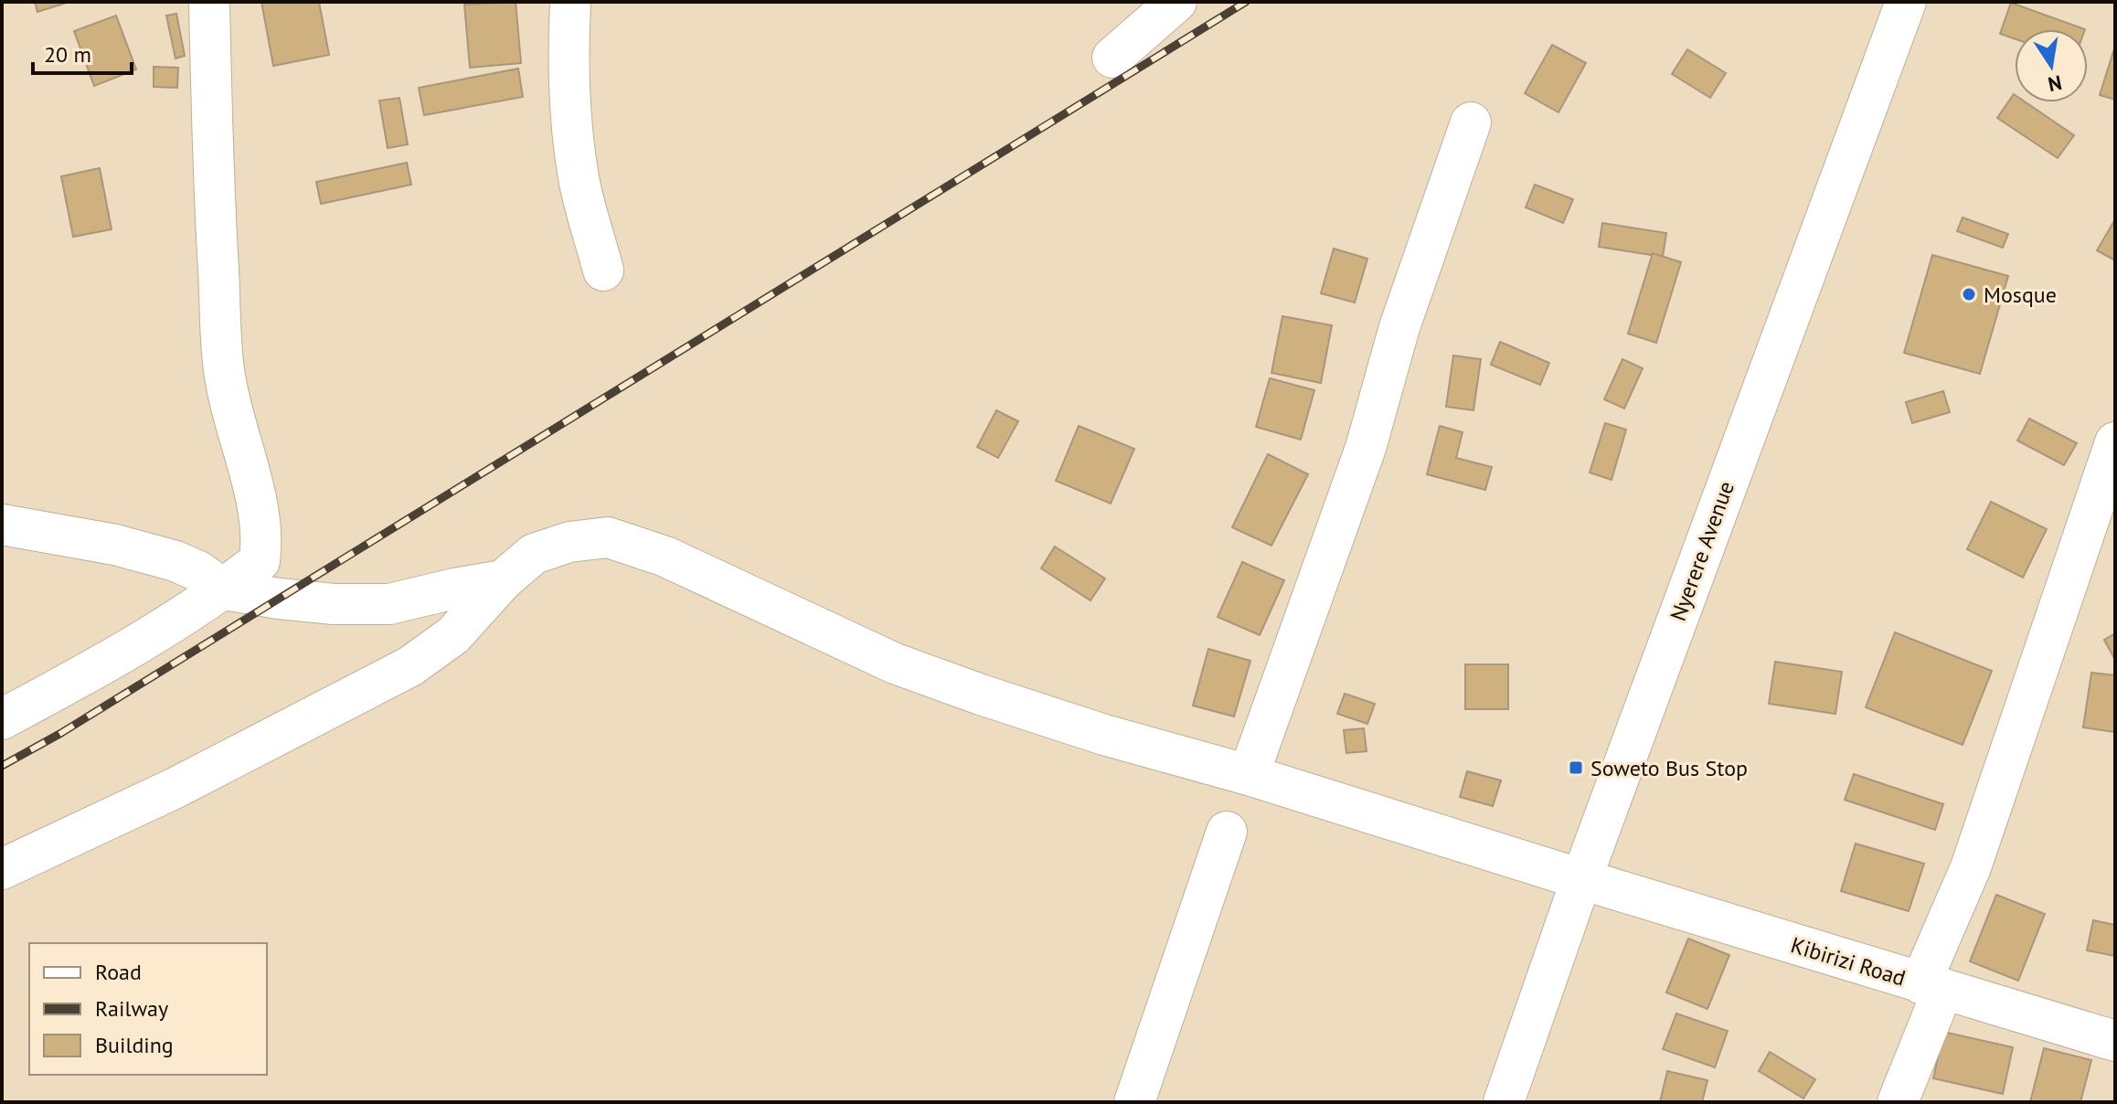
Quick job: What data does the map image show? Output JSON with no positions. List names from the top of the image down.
{
  "streets": {
    "street": ["Nyerere Avenue", "Kibirizi Road"]
  },
  "crossings": [
    ["Nyerere Avenue", "Kibirizi Road"]
  ],
  "places": {
    "other": ["Mosque"],
    "transit": ["Soweto Bus Stop"]
  },
  "legend": ["Road", "Railway", "Building"],
  "scale_bar": "20 m",
  "north": "bottom"
}
